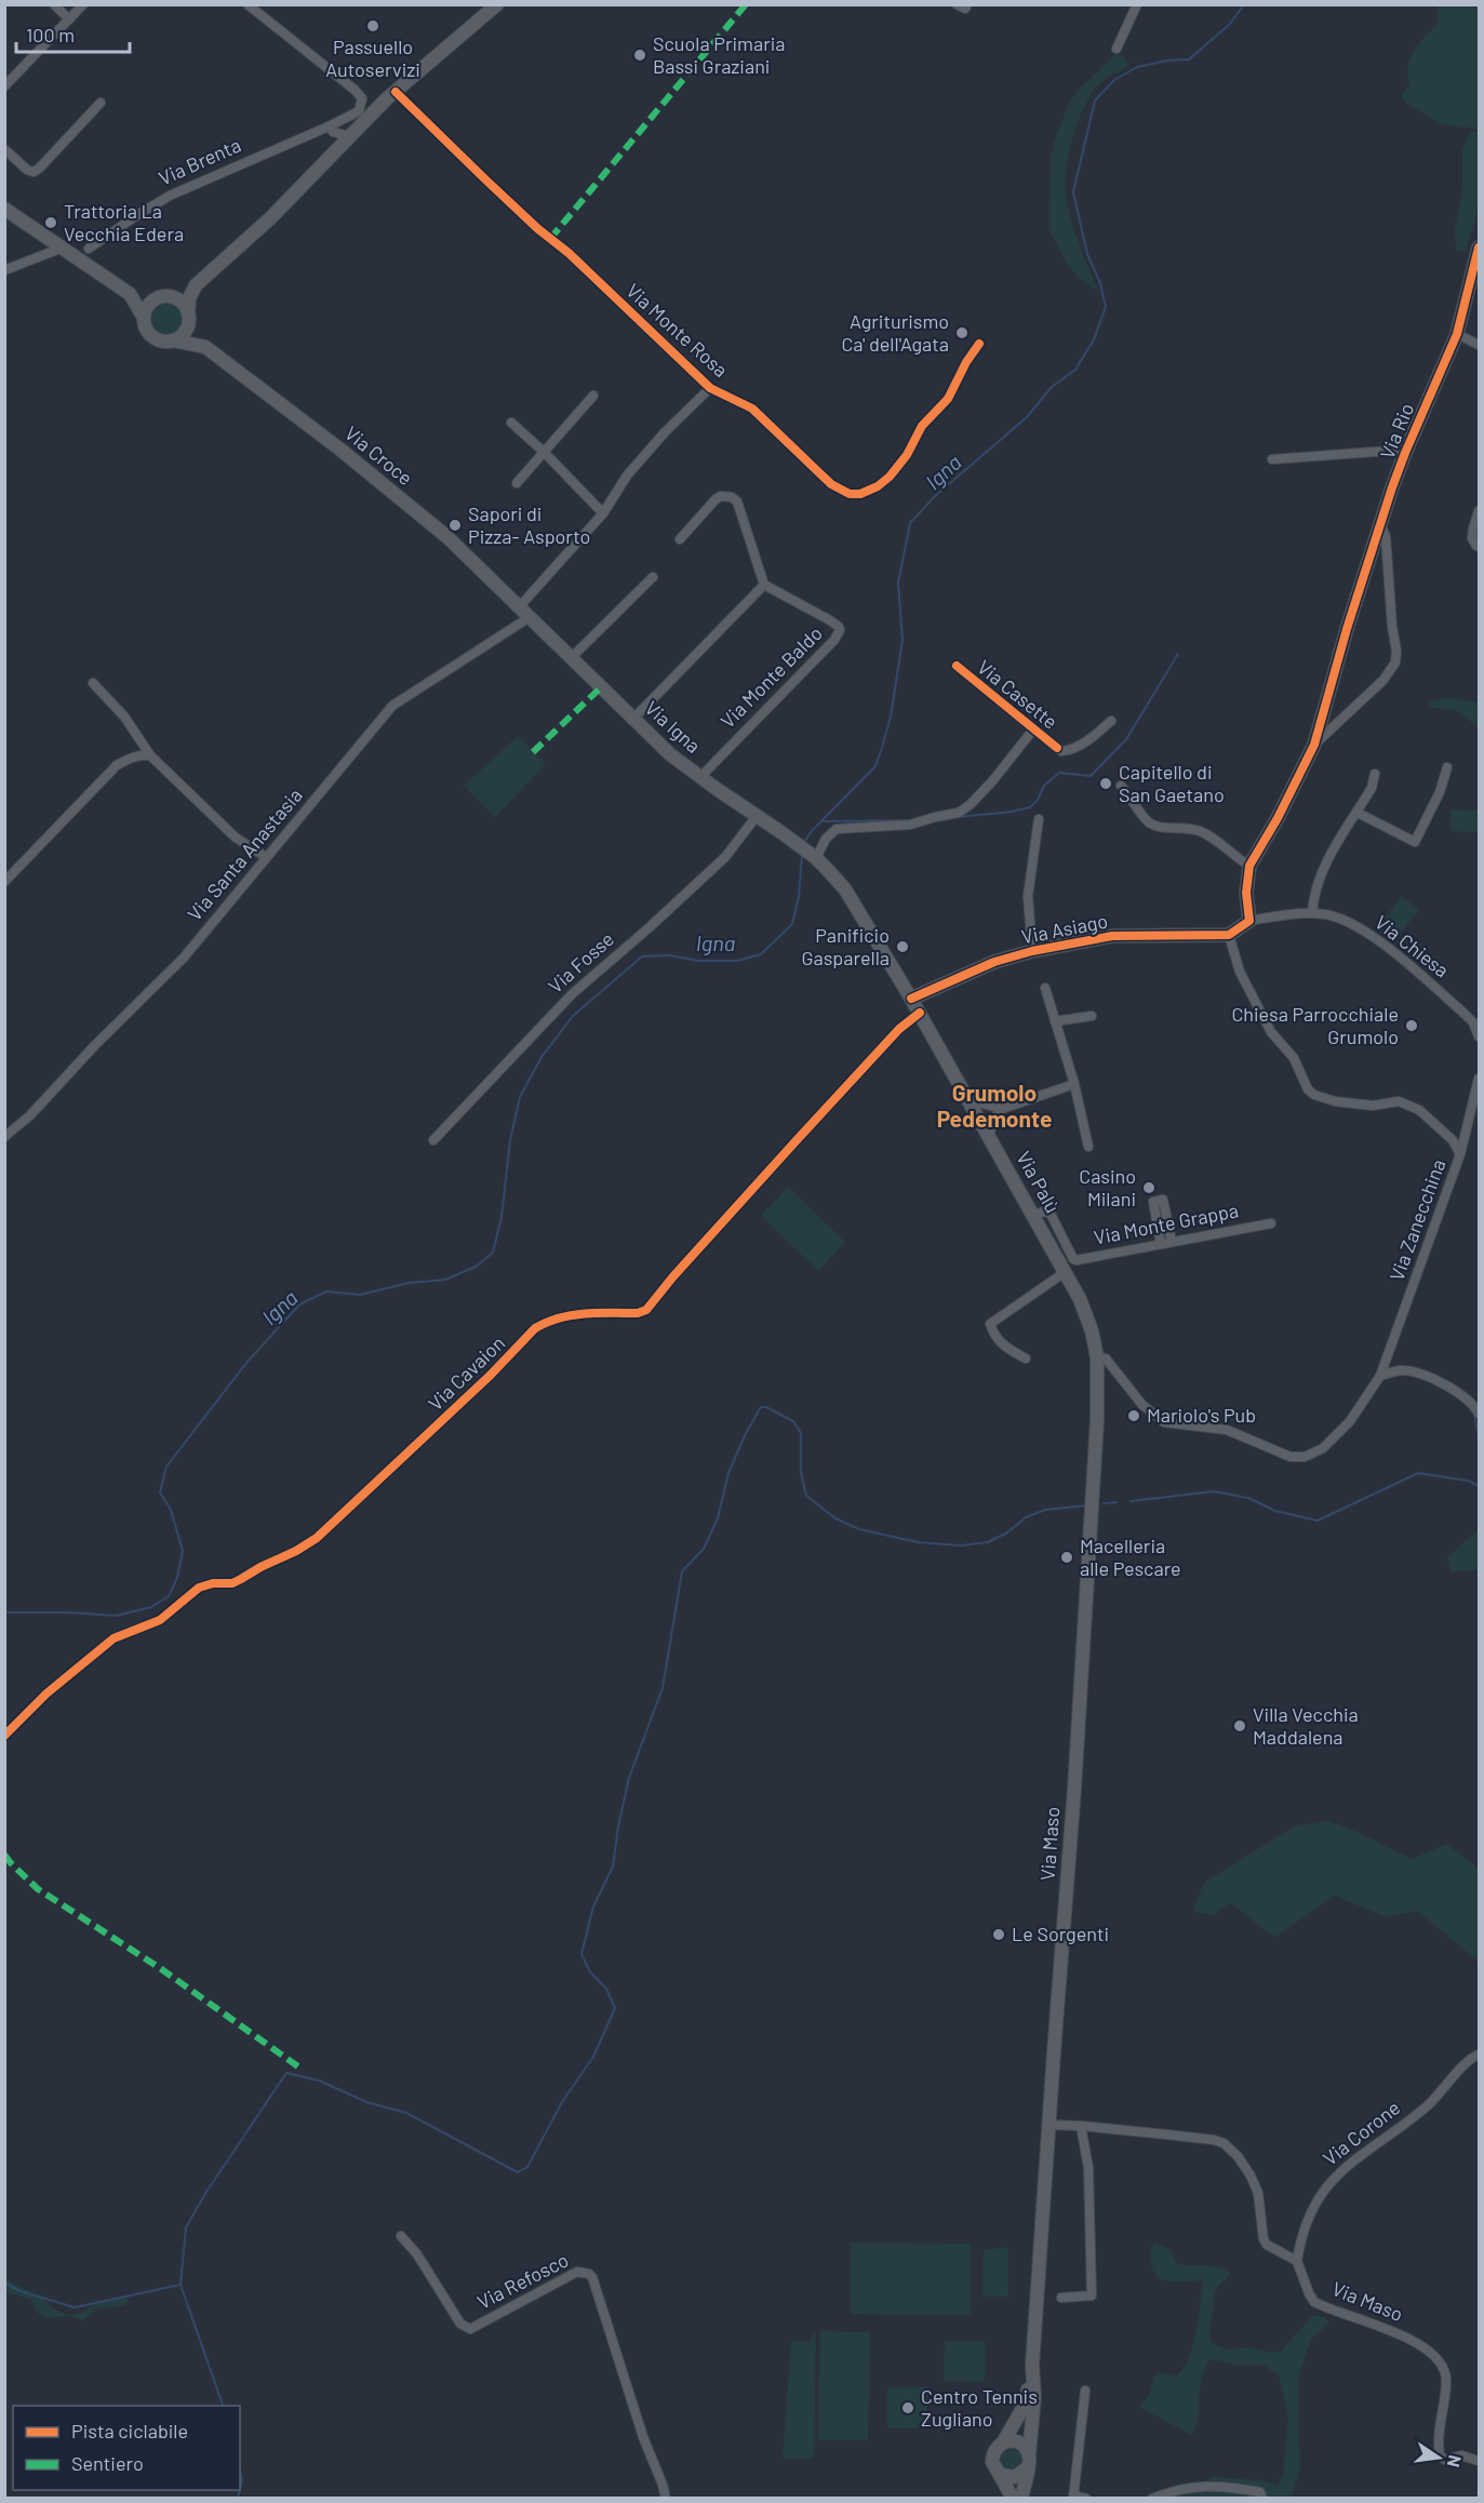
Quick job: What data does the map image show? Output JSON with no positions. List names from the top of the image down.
{
  "streets": {
    "main road": [
      "Via Rio",
      "Via Croce",
      "Via Igna",
      "Via Asiago",
      "Via Palù",
      "Via Maso"
    ],
    "street": [
      "Via Brenta",
      "Via Monte Rosa",
      "Via Monte Baldo",
      "Via Casette",
      "Via Santa Anastasia",
      "Via Chiesa",
      "Via Fosse",
      "Via Zanecchina",
      "Via Monte Grappa",
      "Via Cavaion",
      "Via Corone",
      "Via Refosco"
    ]
  },
  "crossings": [
    ["Via Monte Rosa", "Via Croce"],
    ["Via Monte Rosa", "Via Igna"],
    ["Via Croce", "Via Igna"],
    ["Via Monte Baldo", "Via Igna"],
    ["Via Casette", "Via Igna"],
    ["Via Casette", "Via Palù"],
    ["Via Igna", "Via Santa Anastasia"],
    ["Via Igna", "Via Fosse"],
    ["Via Igna", "Via Palù"],
    ["Via Asiago", "Via Palù"],
    ["Via Asiago", "Via Zanecchina"],
    ["Via Palù", "Via Zanecchina"],
    ["Via Palù", "Via Monte Grappa"],
    ["Via Palù", "Via Cavaion"],
    ["Via Palù", "Via Maso"],
    ["Via Maso", "Via Corone"]
  ],
  "districts": ["Grumolo Pedemonte"],
  "water": ["Igna"],
  "places": [
    "Passuello Autoservizi",
    "Scuola Primaria Bassi Graziani",
    "Trattoria La Vecchia Edera",
    "Agriturismo Ca' dell'Agata",
    "Sapori di Pizza- Asporto",
    "Capitello di San Gaetano",
    "Panificio Gasparella",
    "Chiesa Parrocchiale Grumolo",
    "Casino Milani",
    "Mariolo's Pub",
    "Macelleria alle Pescare",
    "Villa Vecchia Maddalena",
    "Le Sorgenti",
    "Centro Tennis Zugliano"
  ],
  "legend": ["Pista ciclabile", "Sentiero"],
  "scale_bar": "100 m",
  "north": "right"
}
